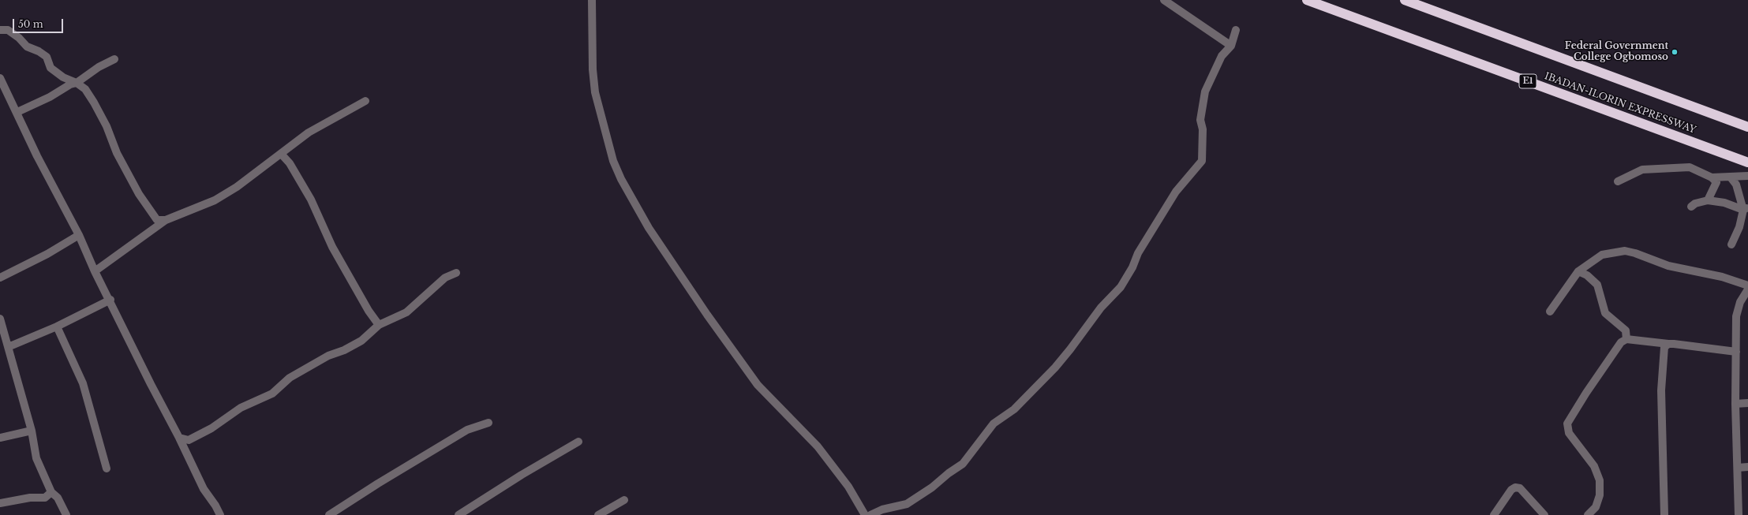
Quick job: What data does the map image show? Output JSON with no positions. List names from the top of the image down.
{
  "streets": {
    "highway": ["E1", "IBADAN-ILORIN EXPRESSWAY"]
  },
  "places": ["Federal Government College Ogbomoso"],
  "scale_bar": "50 m"
}
